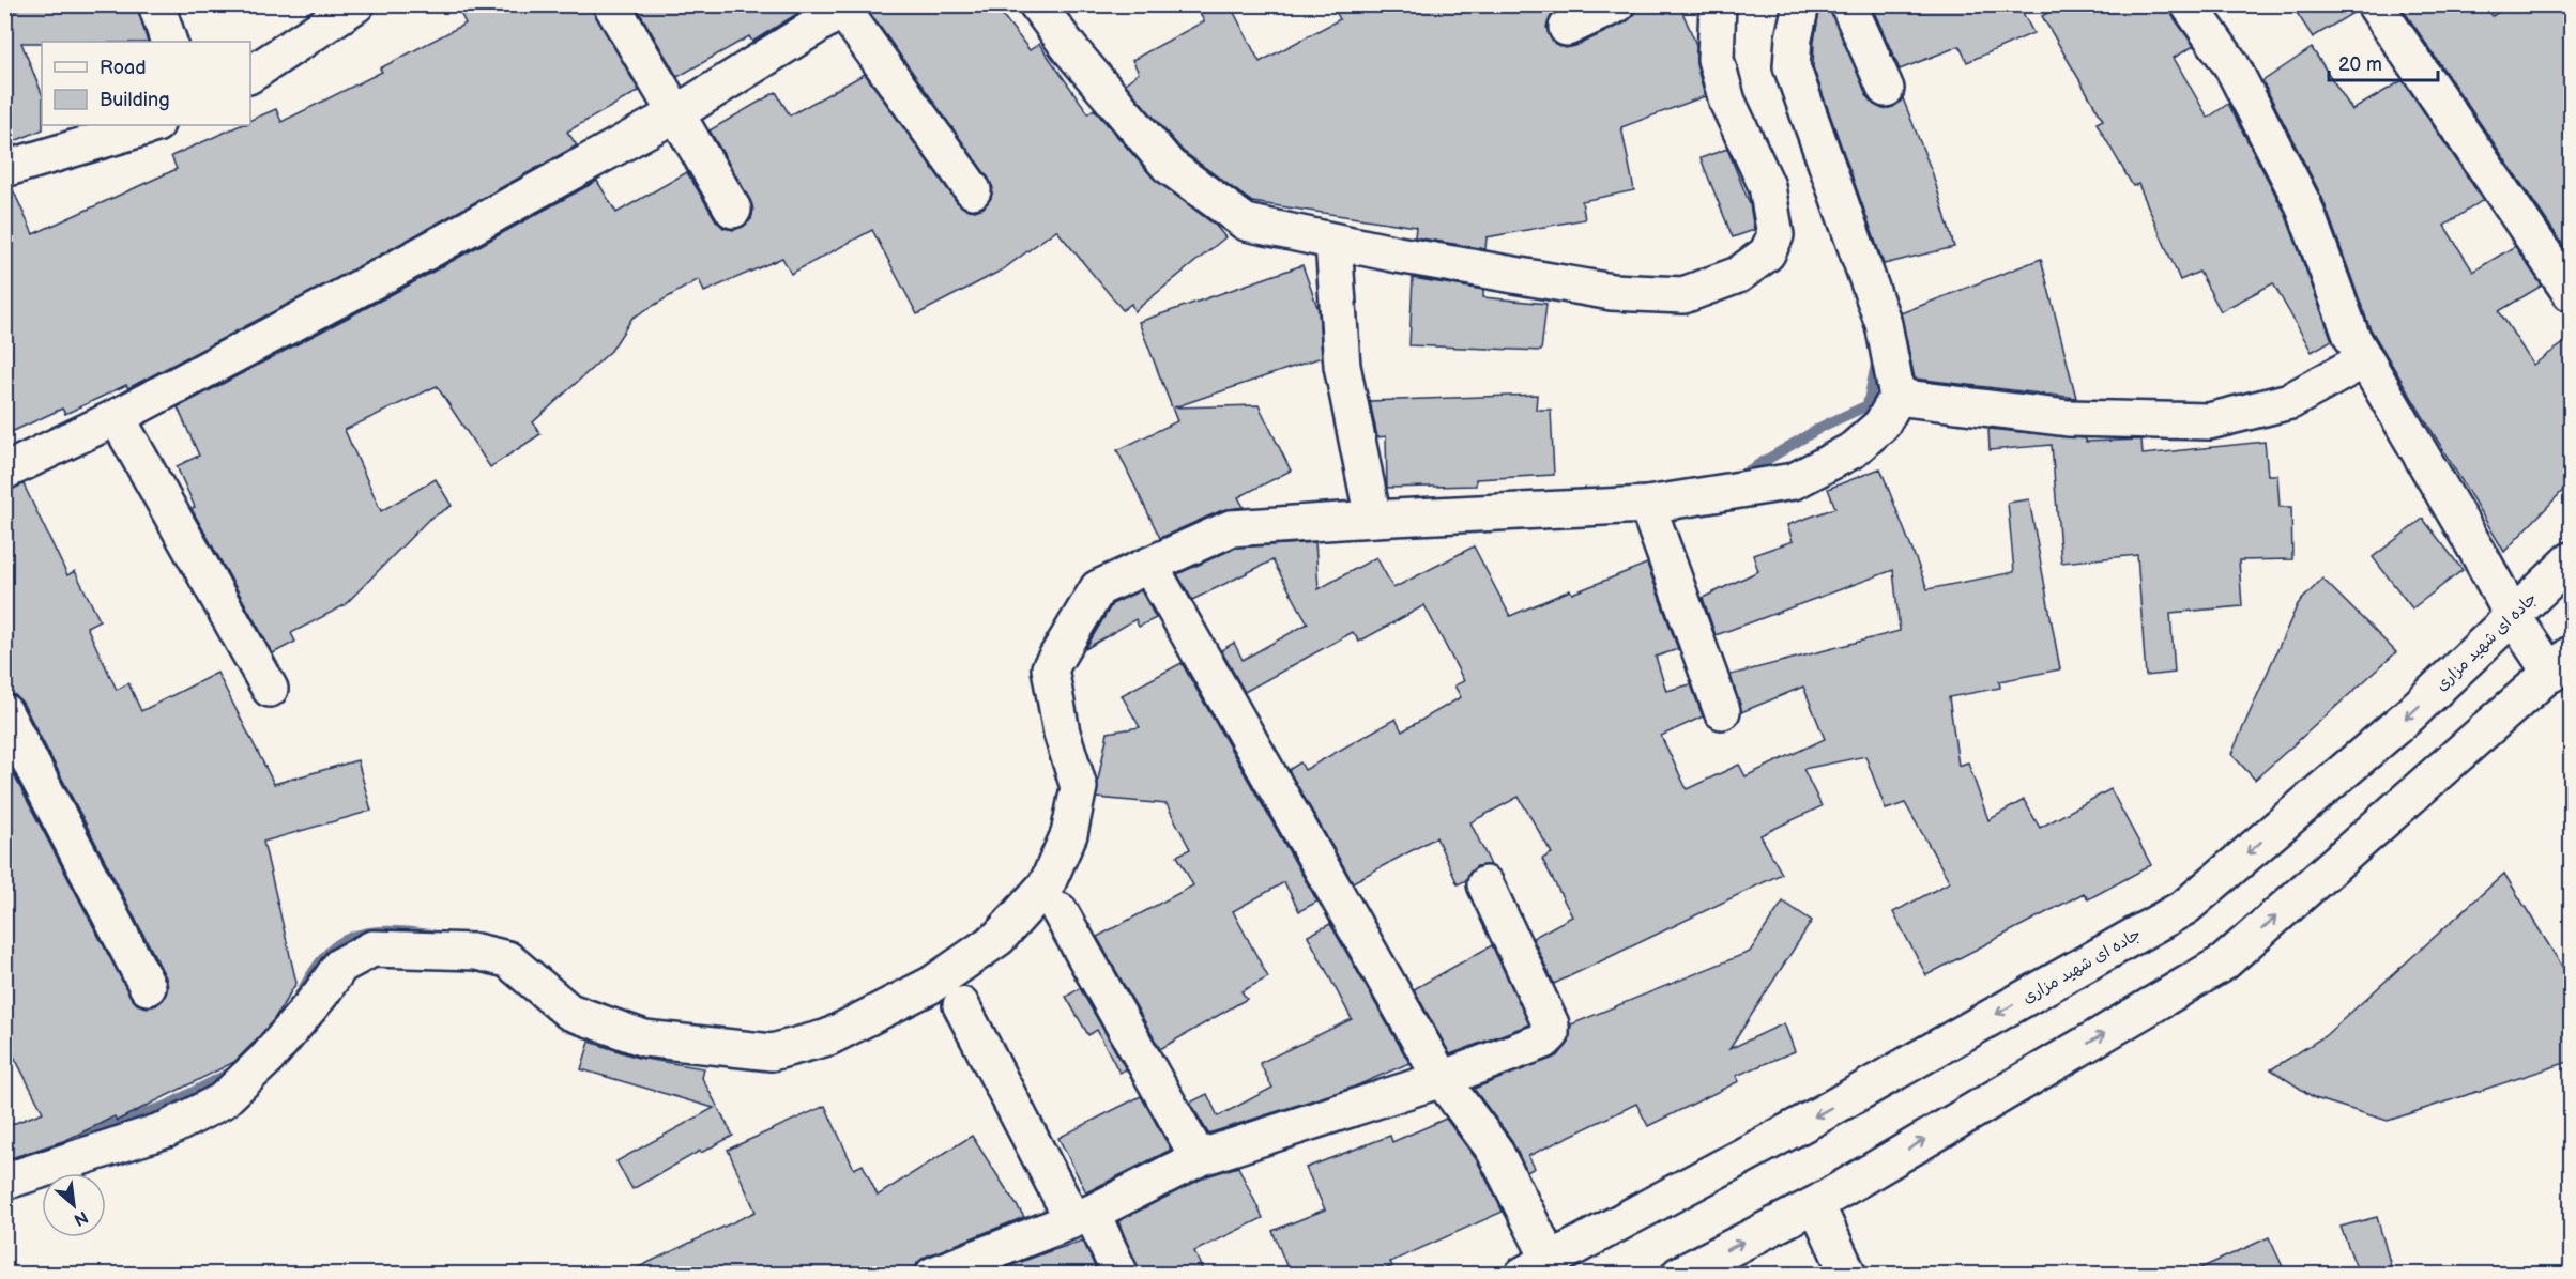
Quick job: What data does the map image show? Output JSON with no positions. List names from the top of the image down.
{
  "streets": {
    "street": ["جاده ای شهید مزاری"]
  },
  "legend": ["Road", "Building"],
  "scale_bar": "20 m",
  "north": "bottom right"
}
